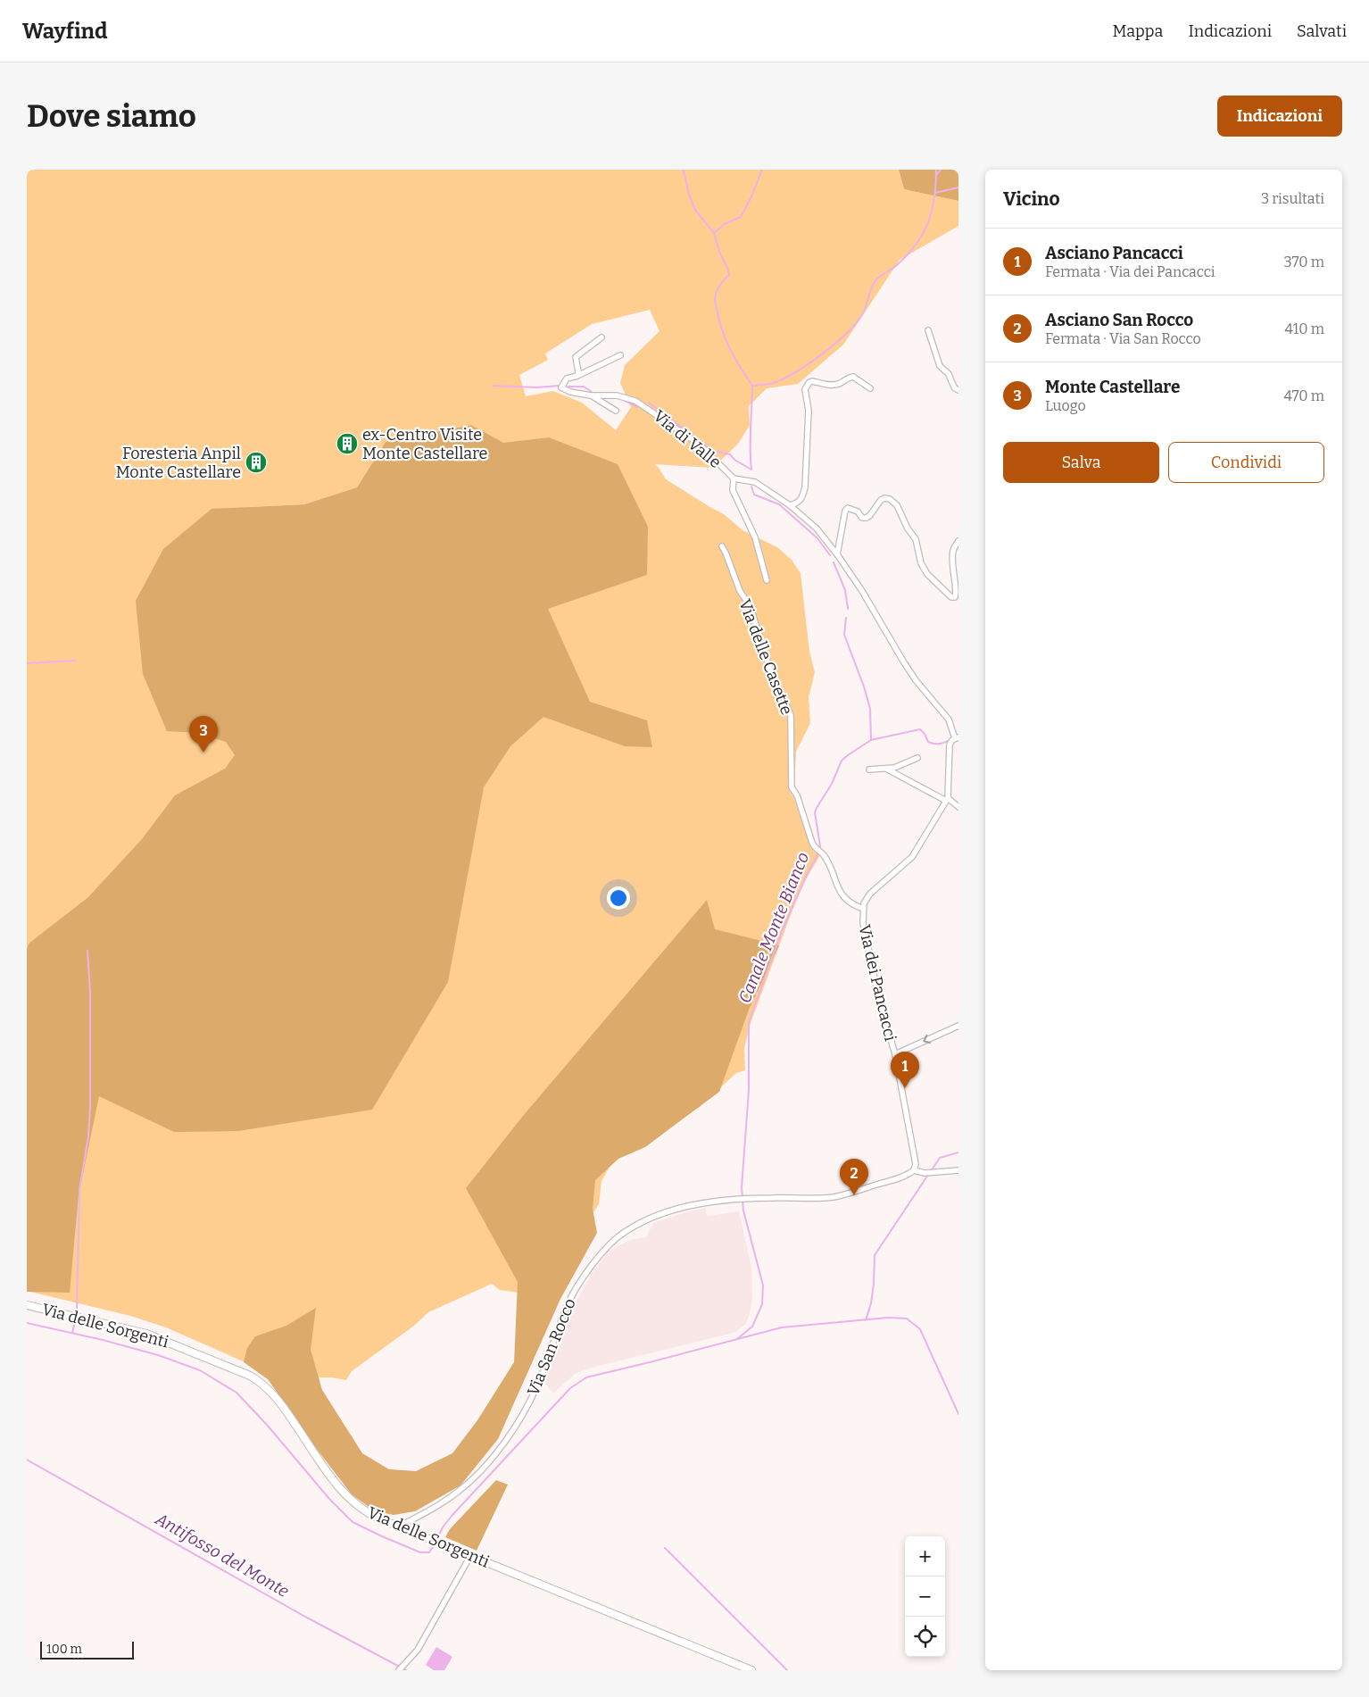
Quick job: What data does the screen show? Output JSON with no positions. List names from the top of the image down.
{
  "streets": {
    "main road": ["Via delle Sorgenti"],
    "street": [
      "Via di Valle",
      "Via delle Casette",
      "Via dei Pancacci",
      "Via San Rocco"
    ]
  },
  "crossings": [
    ["Via di Valle", "Via delle Casette"],
    ["Via di Valle", "Via dei Pancacci"],
    ["Via delle Casette", "Via dei Pancacci"],
    ["Via dei Pancacci", "Via San Rocco"],
    ["Via delle Sorgenti", "Via San Rocco"]
  ],
  "water": ["Canale Monte Bianco", "Antifosso del Monte"],
  "places": {
    "building": ["ex-Centro Visite Monte Castellare", "Foresteria Anpil Monte Castellare"]
  },
  "scale_bar": "100 m",
  "page": {
    "header": "Wayfind",
    "nav": ["Mappa", "Indicazioni", "Salvati"],
    "buttons": [
      "Indicazioni",
      ["Salva", "Condividi"]
    ],
    "title": "Dove siamo",
    "heading": ["Vicino", "3 risultati"],
    "list": [
      {
        "mark": "1",
        "name": "Asciano Pancacci",
        "note": "Fermata · Via dei Pancacci",
        "value": "370 m"
      },
      {
        "mark": "2",
        "name": "Asciano San Rocco",
        "note": "Fermata · Via San Rocco",
        "value": "410 m"
      },
      {
        "mark": "3",
        "name": "Monte Castellare",
        "note": "Luogo",
        "value": "470 m"
      }
    ],
    "pins": ["3", "1", "2"],
    "map_buttons": ["+", "−"],
    "scale": "100 m"
  }
}
